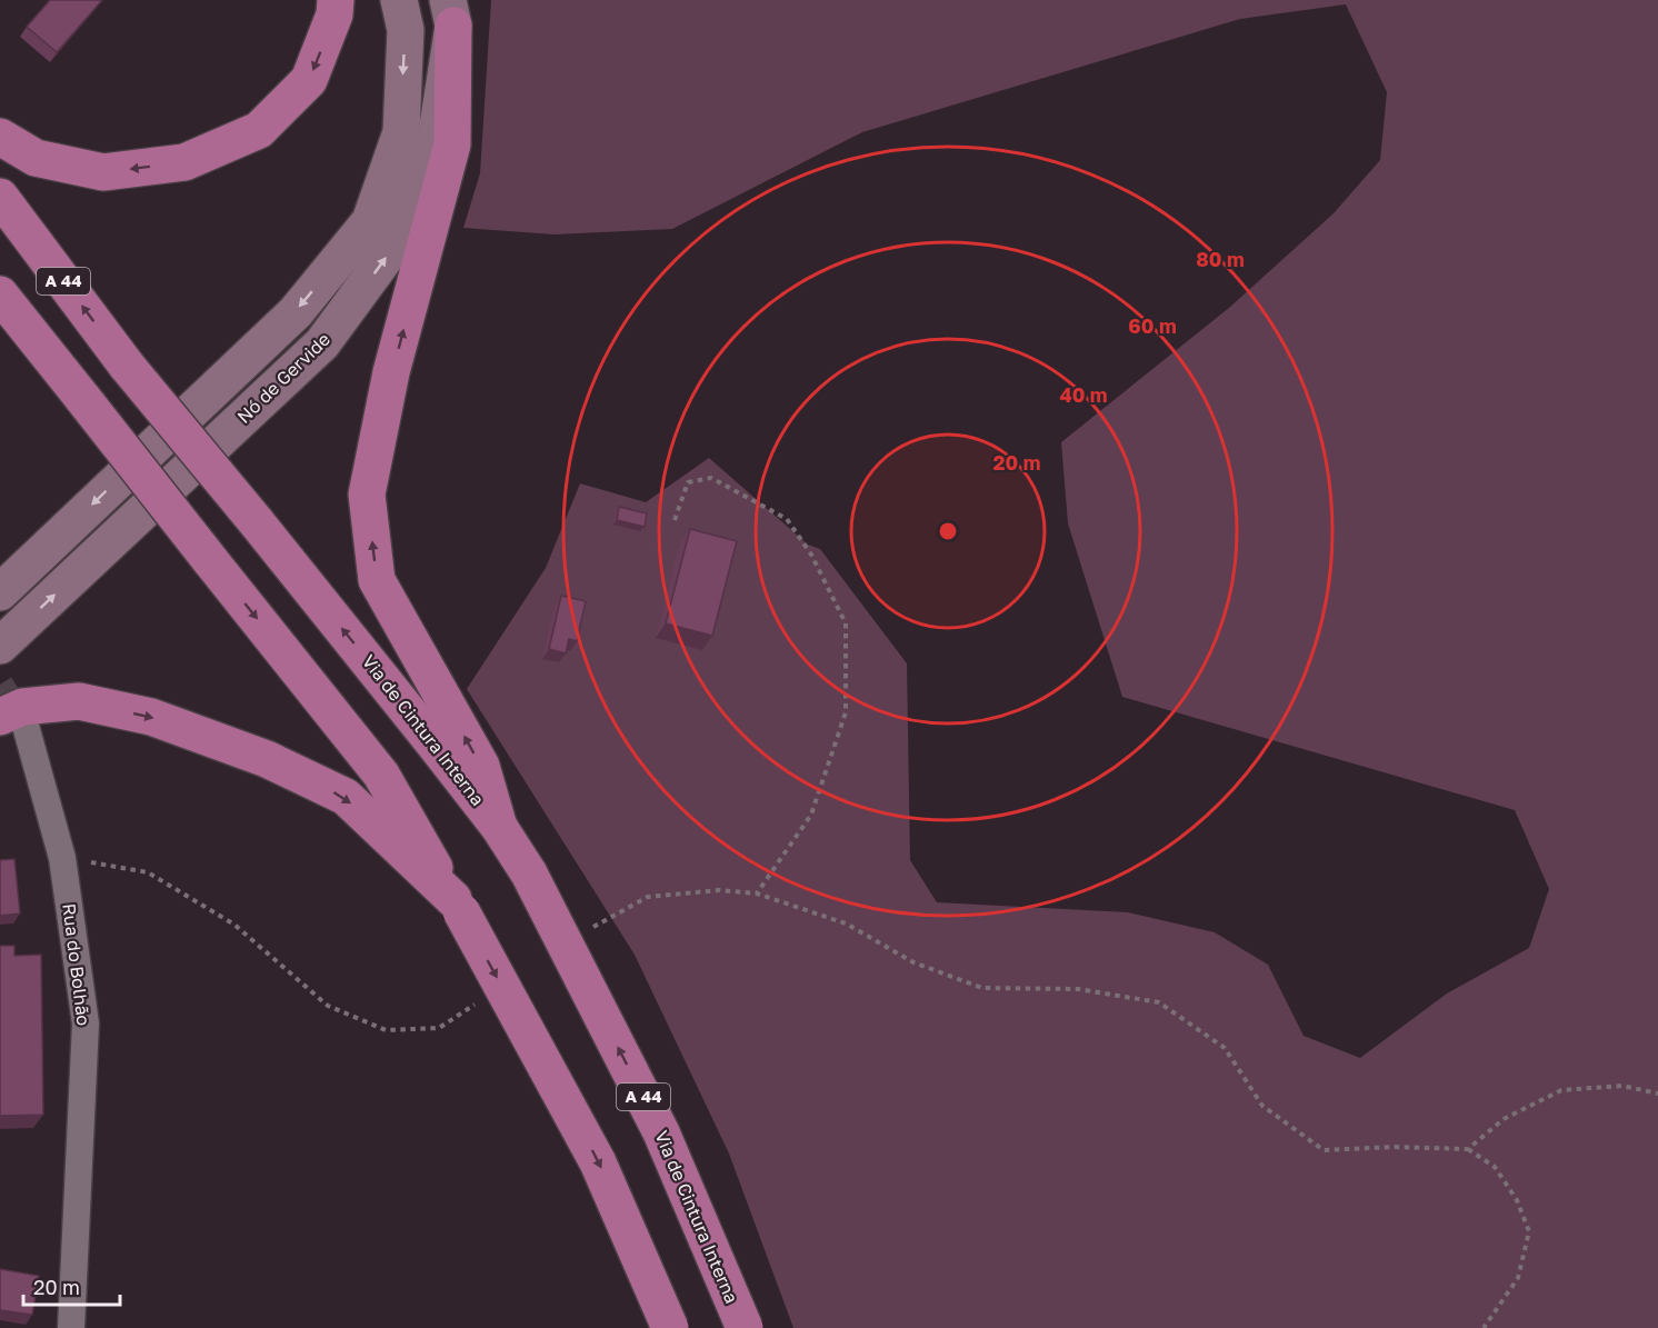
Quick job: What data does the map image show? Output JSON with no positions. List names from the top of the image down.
{
  "streets": {
    "highway": ["A 44", "Via de Cintura Interna"],
    "main road": ["Nó de Gervide"],
    "street": ["Rua do Bolhão"]
  },
  "scale_bar": "20 m",
  "rings": [
    "80 m",
    "60 m",
    "40 m",
    "20 m"
  ]
}
